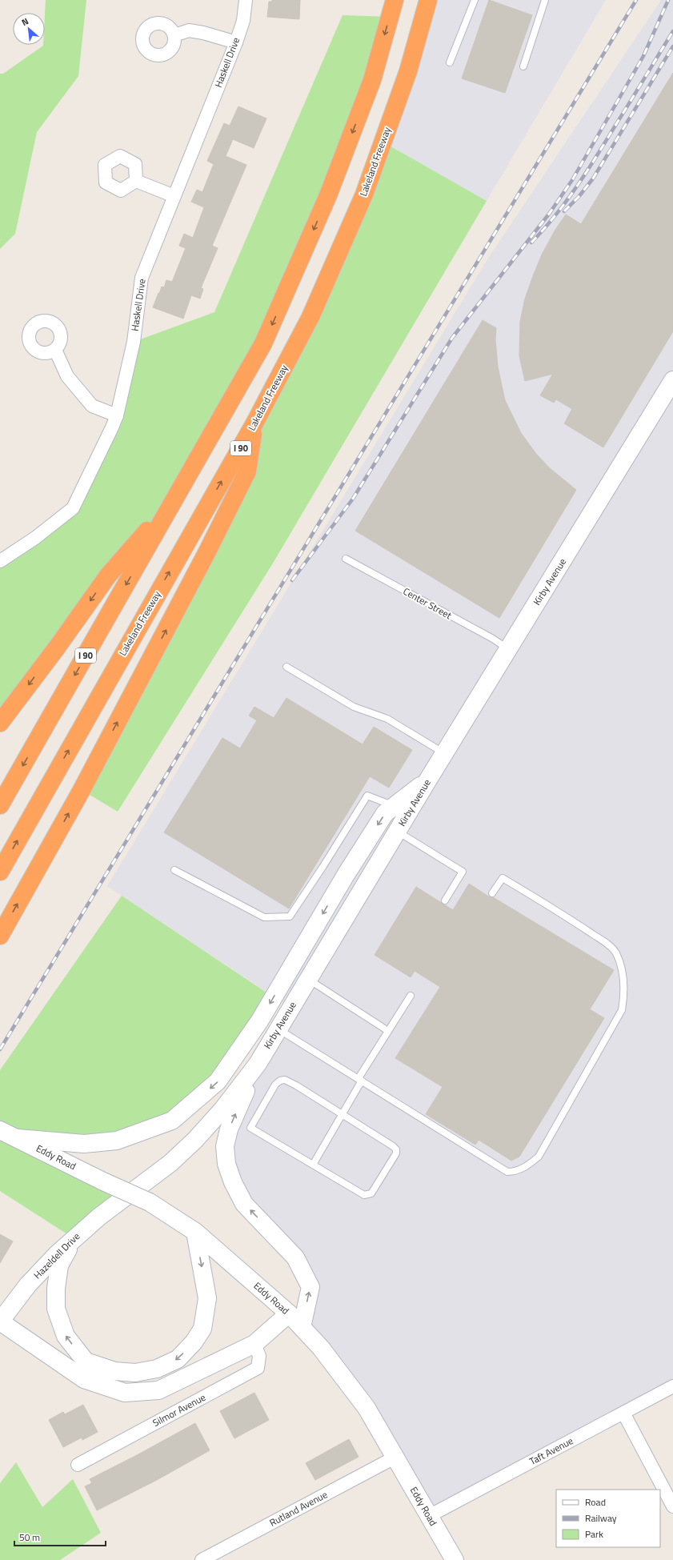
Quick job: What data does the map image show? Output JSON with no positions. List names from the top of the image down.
{
  "streets": {
    "highway": ["Lakeland Freeway", "I 90"],
    "street": [
      "Haskell Drive",
      "Kirby Avenue",
      "Eddy Road",
      "Hazeldell Drive",
      "Silmor Avenue",
      "Taft Avenue",
      "Rutland Avenue"
    ],
    "lane": ["Center Street"]
  },
  "crossings": [
    ["Kirby Avenue", "Center Street"],
    ["Kirby Avenue", "Hazeldell Drive"],
    ["Eddy Road", "Taft Avenue"],
    ["Eddy Road", "Rutland Avenue"]
  ],
  "legend": ["Road", "Railway", "Park"],
  "scale_bar": "50 m",
  "north": "top left"
}
